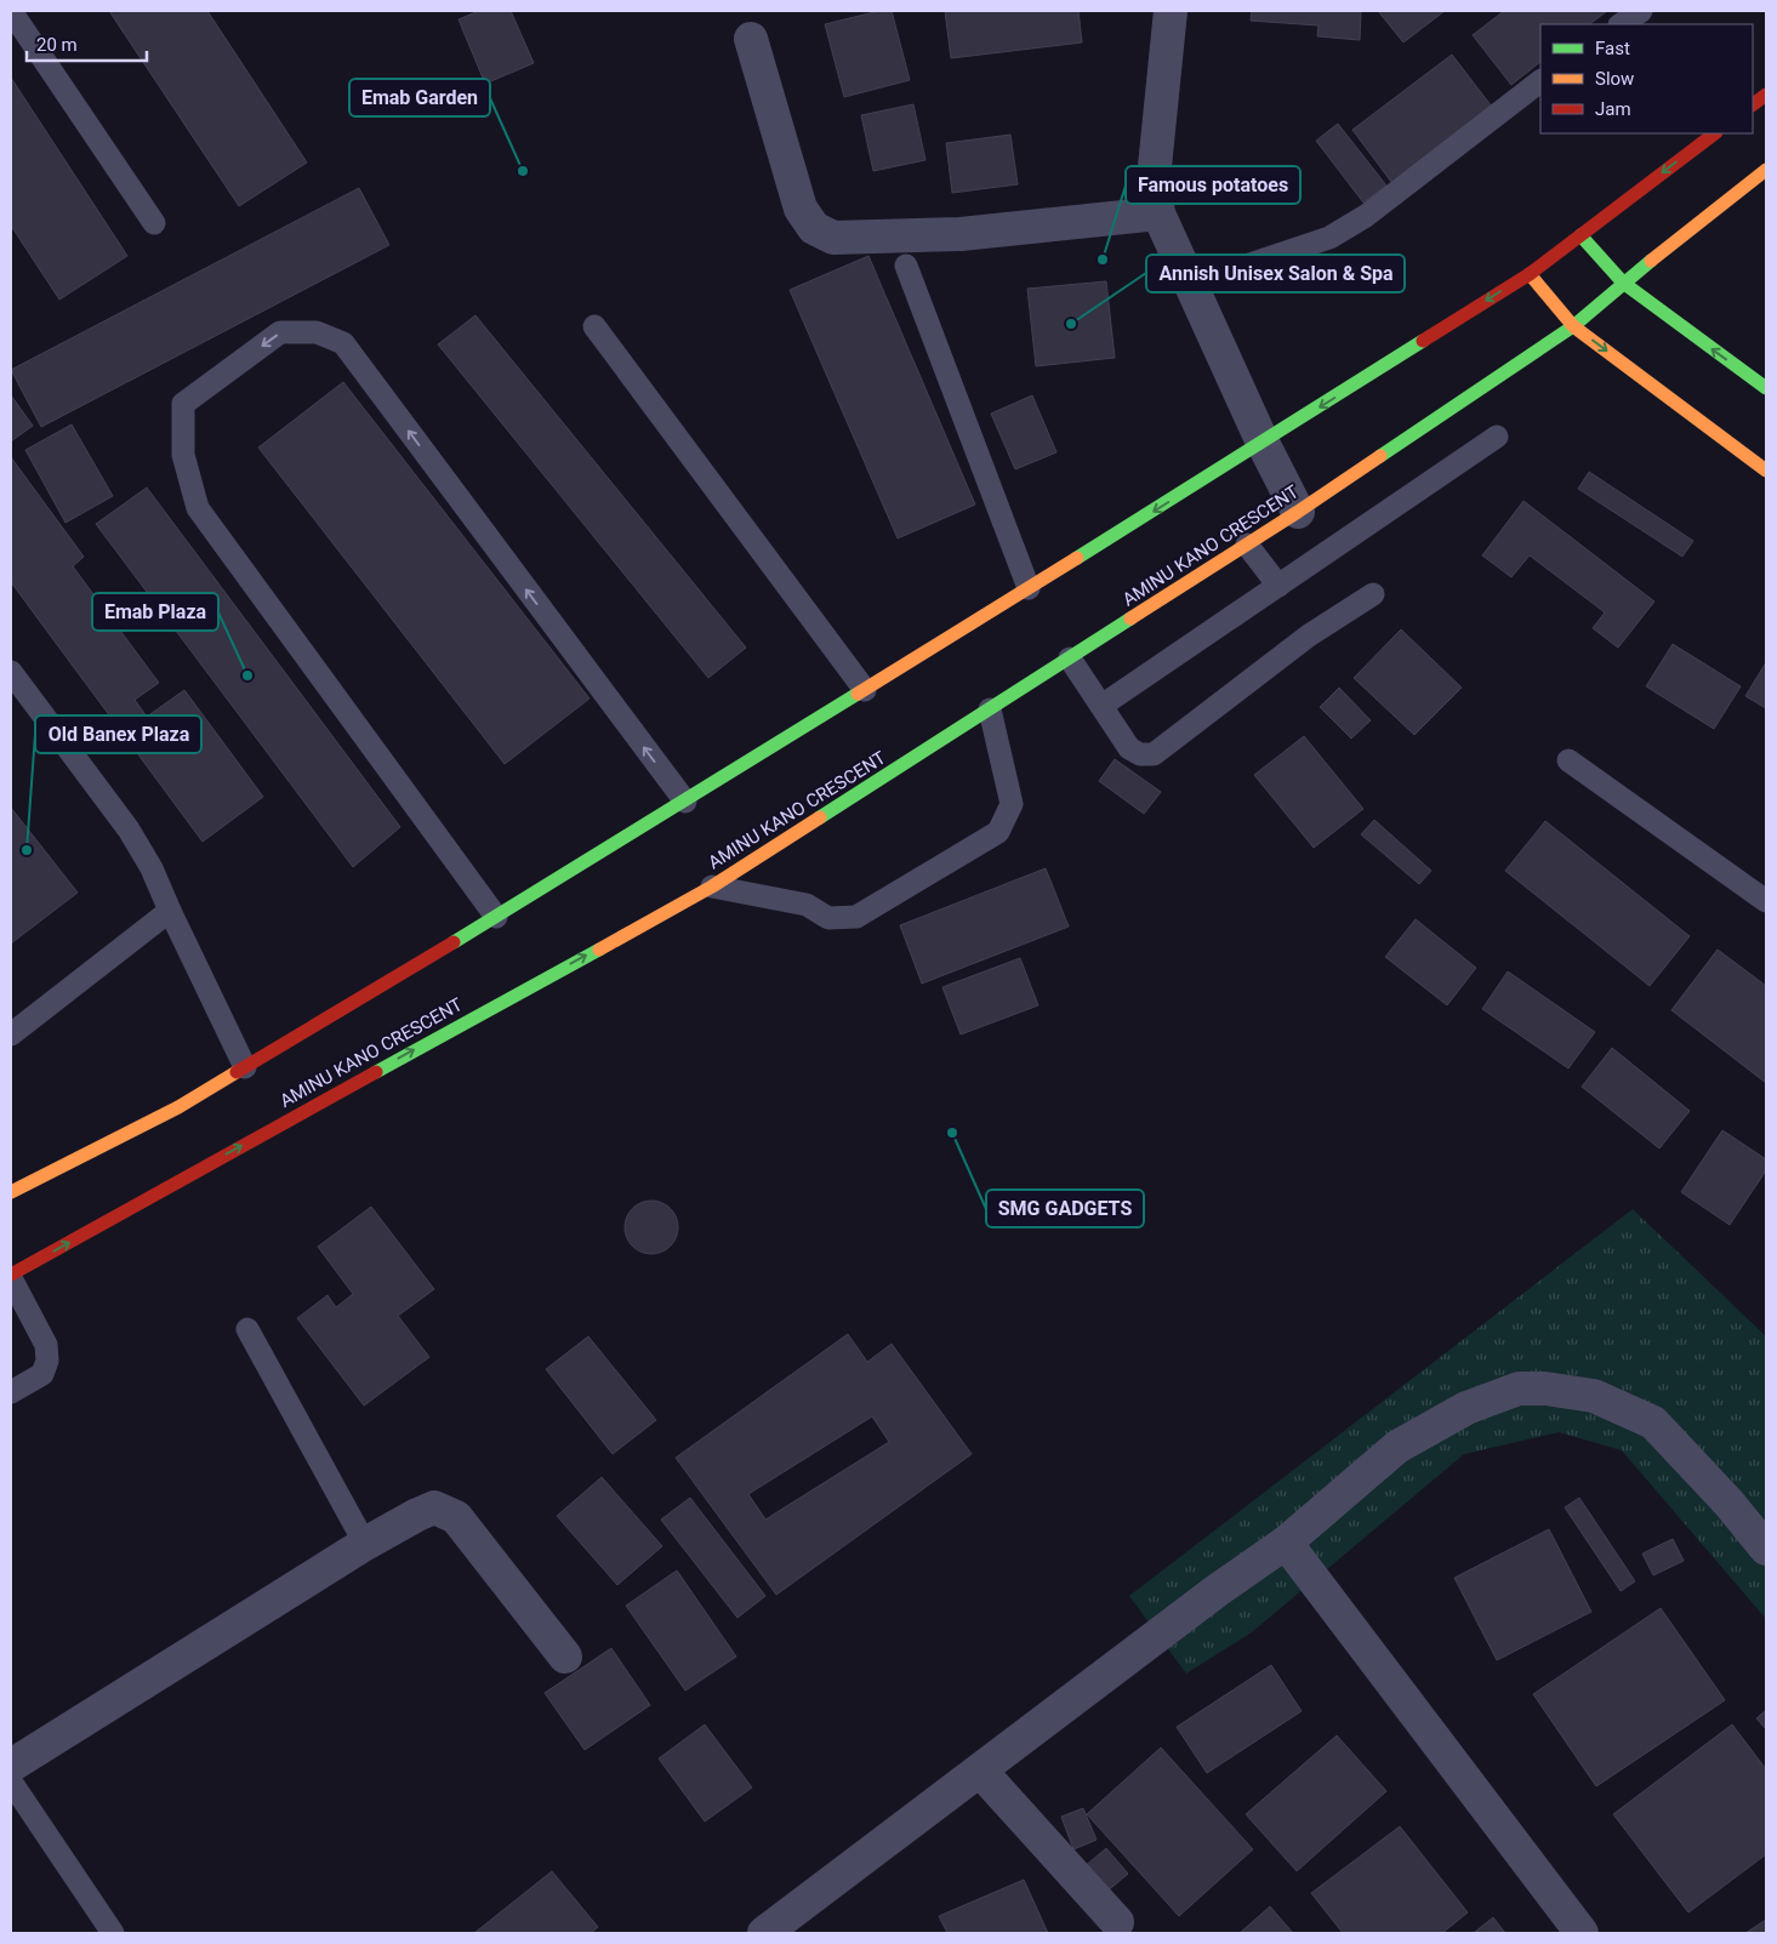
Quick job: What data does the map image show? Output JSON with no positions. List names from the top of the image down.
{
  "streets": {
    "main road": ["AMINU KANO CRESCENT"]
  },
  "places": [
    "Emab Garden",
    "Famous potatoes",
    "Annish Unisex Salon & Spa",
    "Emab Plaza",
    "Old Banex Plaza",
    "SMG GADGETS"
  ],
  "legend": ["Fast", "Slow", "Jam"],
  "scale_bar": "20 m"
}
